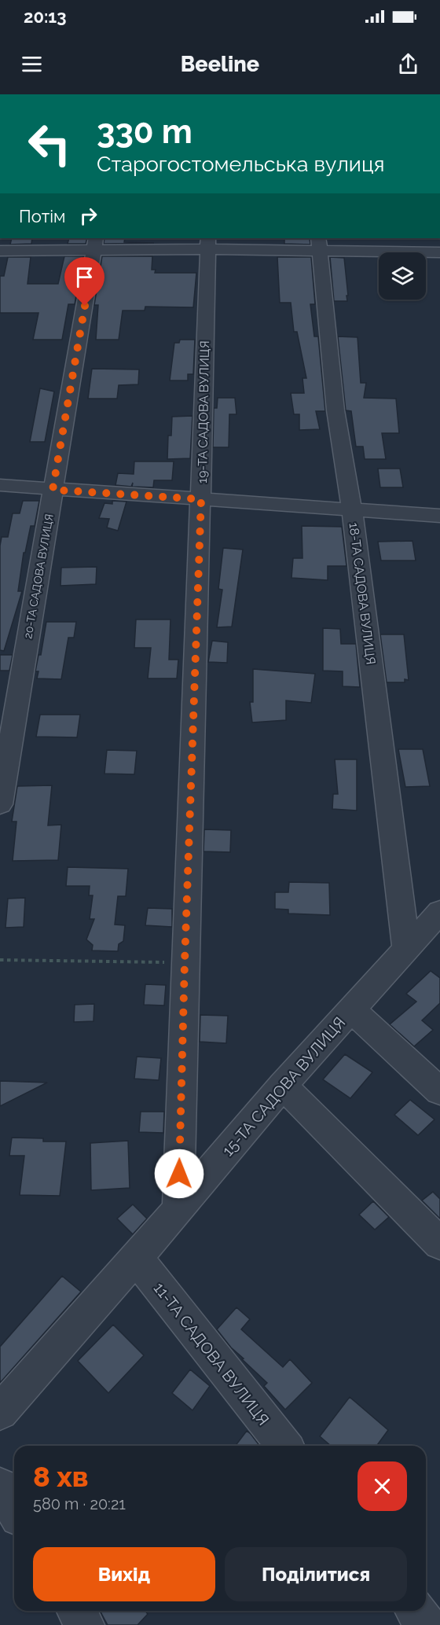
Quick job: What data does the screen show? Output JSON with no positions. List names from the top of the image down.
{
  "streets": {
    "street": [
      "19-ТА САДОВА ВУЛИЦЯ",
      "20-ТА САДОВА ВУЛИЦЯ",
      "18-ТА САДОВА ВУЛИЦЯ",
      "15-ТА САДОВА ВУЛИЦЯ",
      "11-ТА САДОВА ВУЛИЦЯ"
    ]
  },
  "crossings": [
    ["19-ТА САДОВА ВУЛИЦЯ", "15-ТА САДОВА ВУЛИЦЯ"],
    ["18-ТА САДОВА ВУЛИЦЯ", "15-ТА САДОВА ВУЛИЦЯ"],
    ["15-ТА САДОВА ВУЛИЦЯ", "11-ТА САДОВА ВУЛИЦЯ"]
  ],
  "page": {
    "status": "20:13",
    "header": "Beeline",
    "turn": ["330 m", "Старогостомельська вулиця"],
    "then": "Потім",
    "heading": ["8 хв", "580 m · 20:21"],
    "buttons": ["Вихід", "Поділитися"]
  }
}
